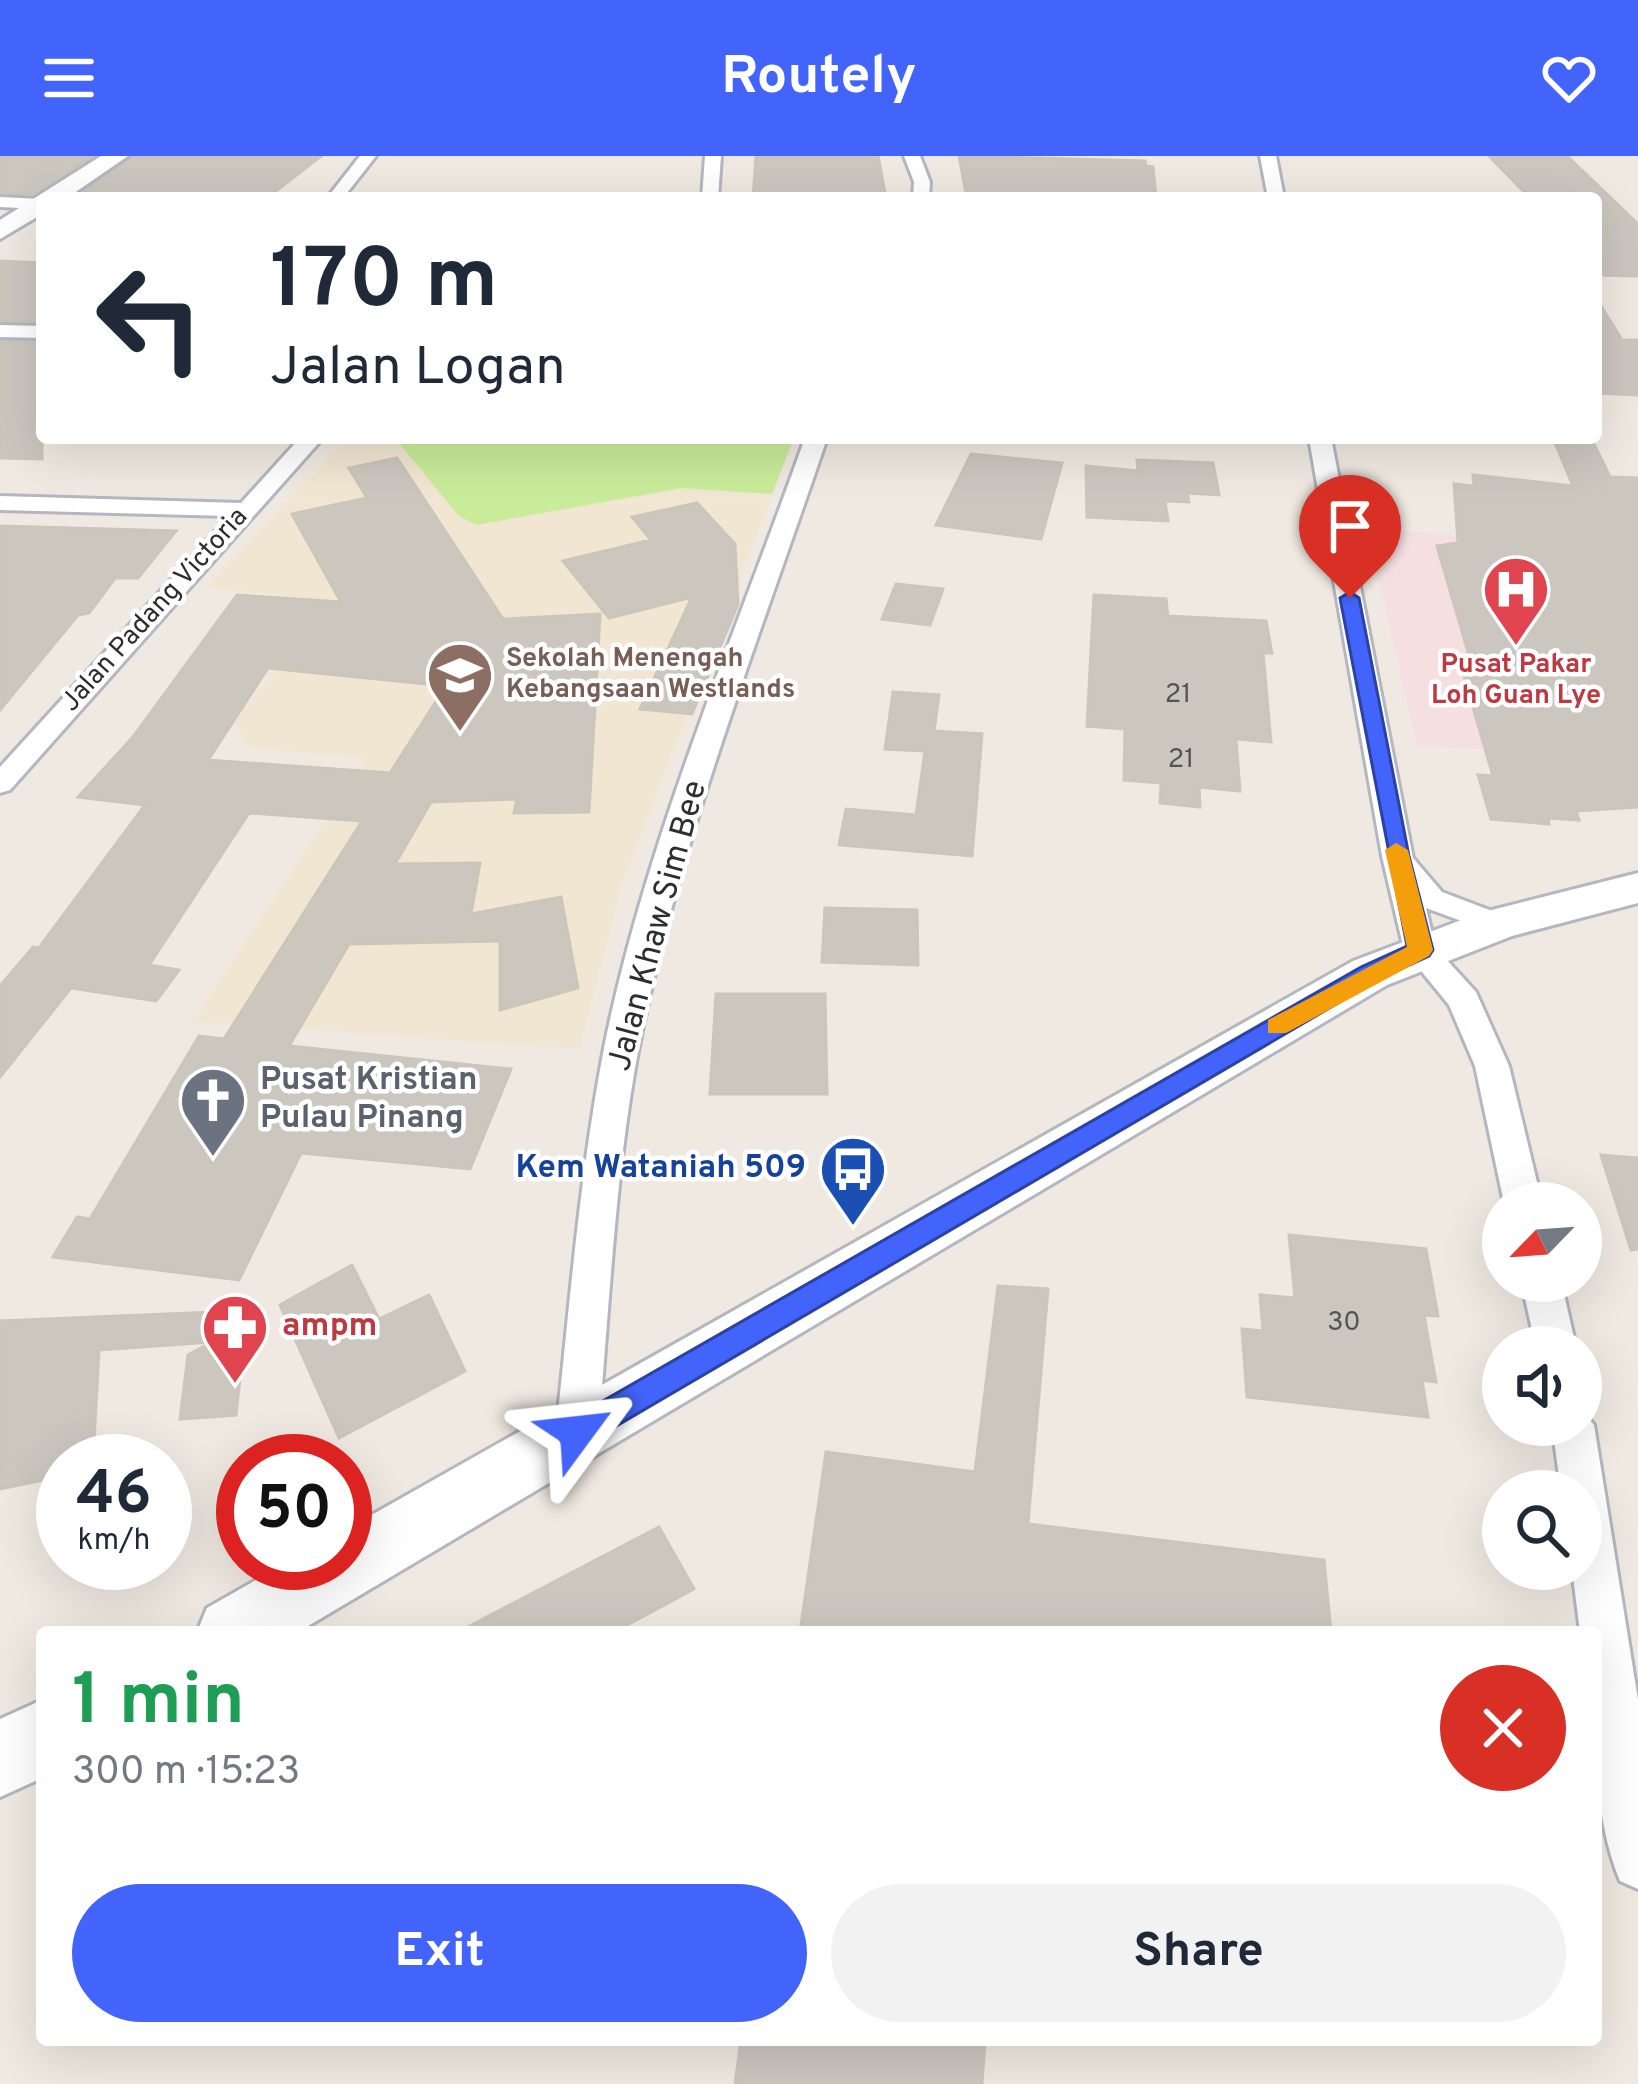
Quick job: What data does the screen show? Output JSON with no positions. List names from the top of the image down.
{
  "streets": {
    "street": ["Jalan Padang Victoria", "Jalan Khaw Sim Bee"]
  },
  "places": {
    "hospital": ["Pusat Pakar Loh Guan Lye"],
    "school or university": ["Sekolah Menengah Kebangsaan Westlands"],
    "church": ["Pusat Kristian Pulau Pinang"],
    "bus stop": ["Kem Wataniah 509"],
    "pharmacy": ["ampm"]
  },
  "house_numbers": ["21", "21", "30"],
  "north": "bottom left",
  "page": {
    "header": "Routely",
    "turn": ["170 m", "Jalan Logan"],
    "speed": "46 km/h",
    "limit": "50",
    "heading": ["1 min", "300 m · 15:23"],
    "buttons": ["Exit", "Share"]
  }
}
